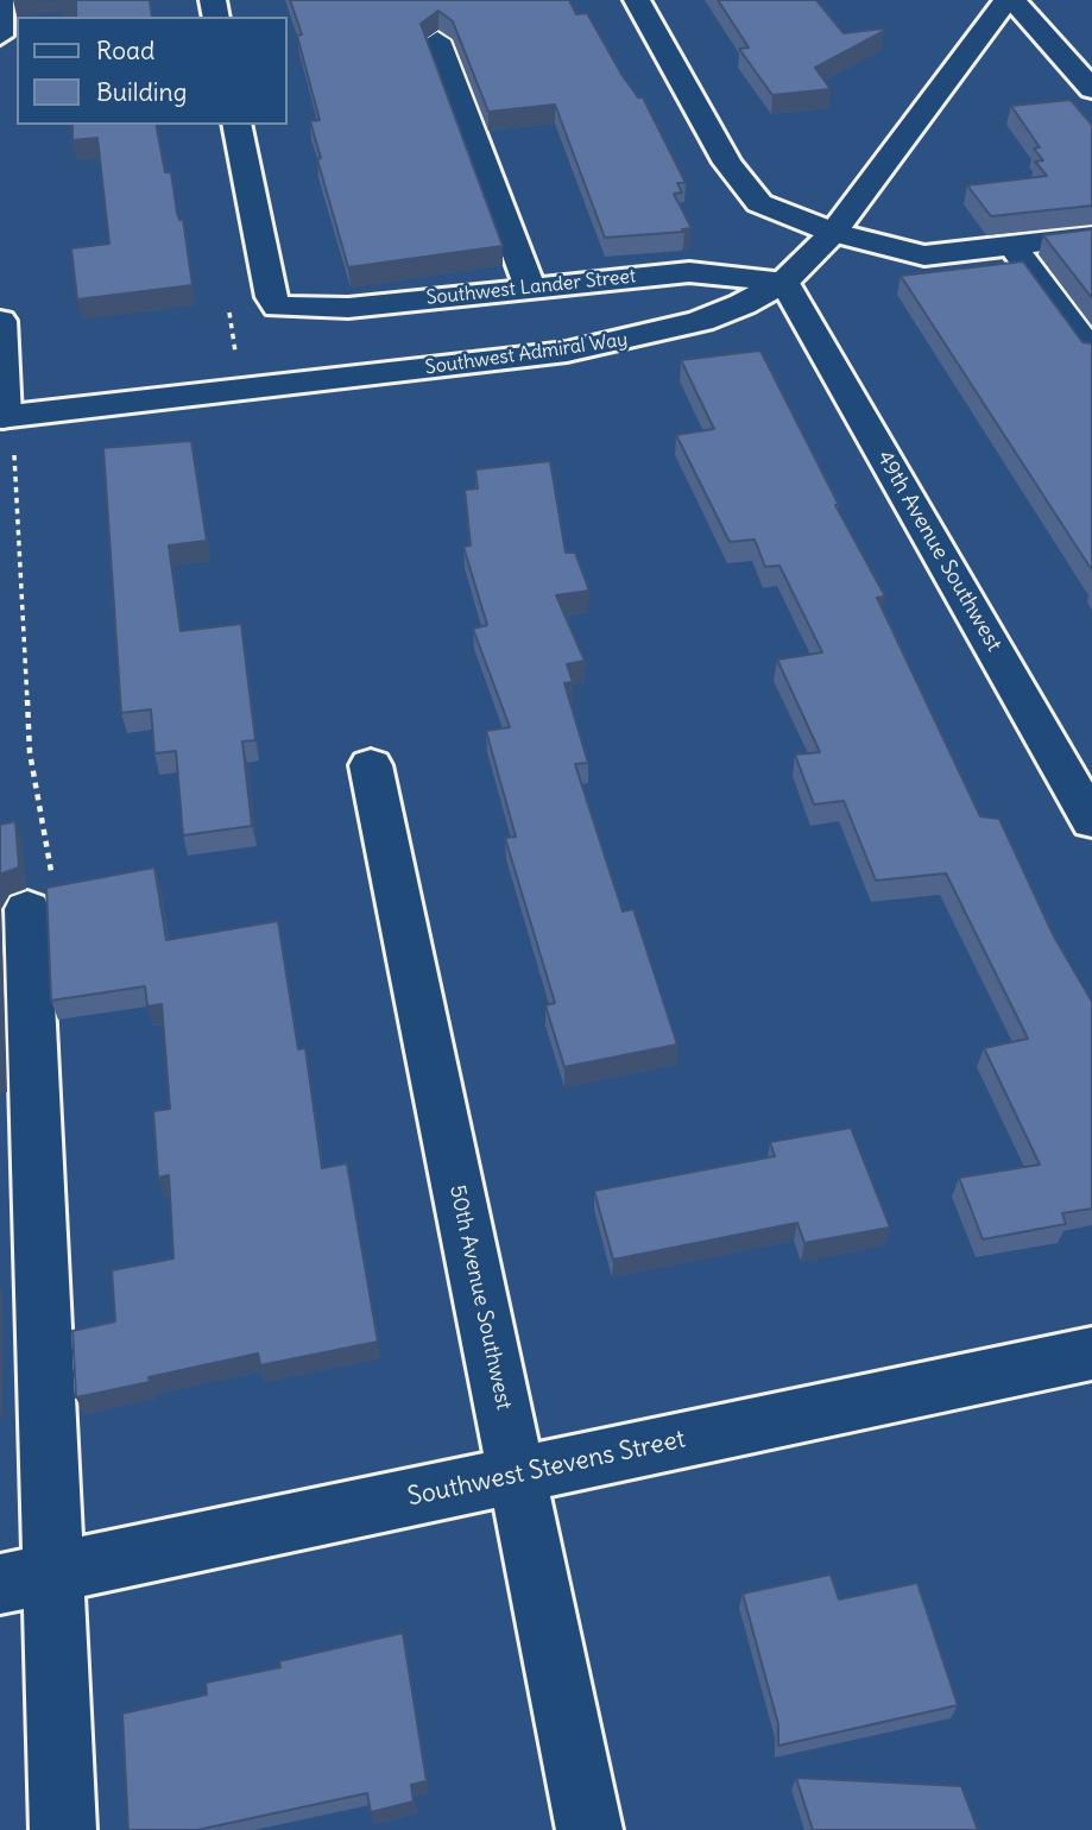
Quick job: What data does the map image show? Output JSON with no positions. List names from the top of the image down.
{
  "streets": {
    "street": [
      "Southwest Lander Street",
      "Southwest Admiral Way",
      "49th Avenue Southwest",
      "50th Avenue Southwest",
      "Southwest Stevens Street"
    ]
  },
  "crossings": [
    ["Southwest Lander Street", "Southwest Admiral Way"],
    ["Southwest Lander Street", "49th Avenue Southwest"],
    ["Southwest Admiral Way", "49th Avenue Southwest"],
    ["50th Avenue Southwest", "Southwest Stevens Street"]
  ],
  "legend": ["Road", "Building"]
}
